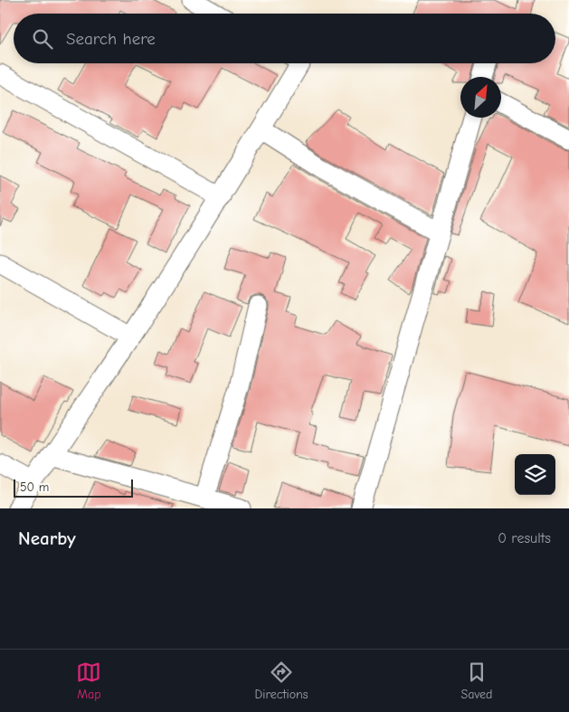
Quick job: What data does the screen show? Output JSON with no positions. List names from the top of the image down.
{
  "scale_bar": "50 m",
  "north": "top right",
  "page": {
    "search": "Search here",
    "scale": "50 m",
    "heading": ["Nearby", "0 results"],
    "nav": ["Map", "Directions", "Saved"]
  }
}
